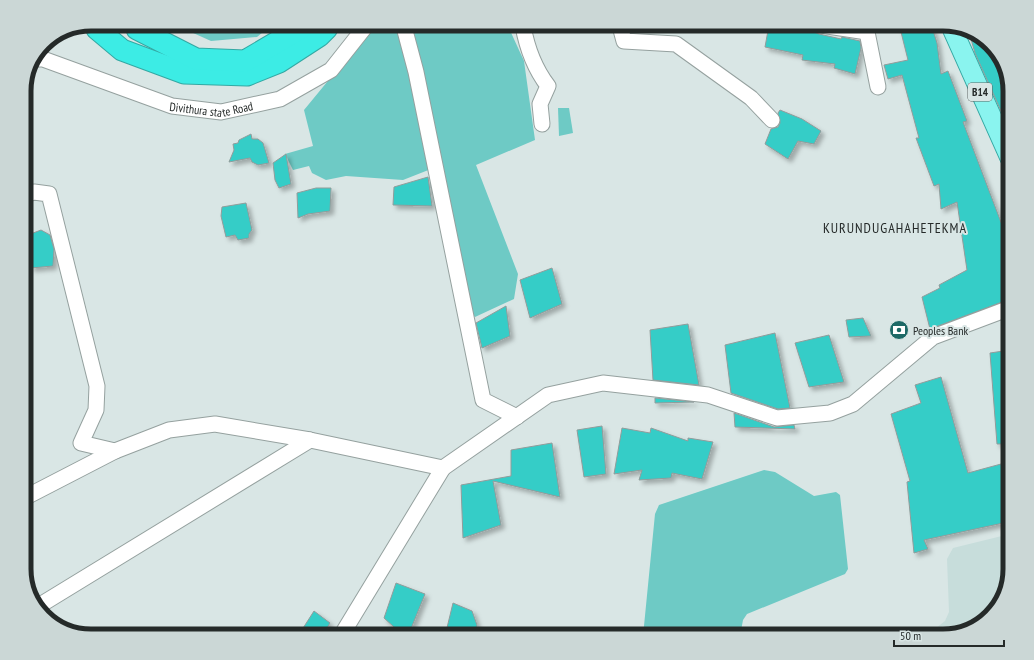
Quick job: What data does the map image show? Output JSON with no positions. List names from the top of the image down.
{
  "streets": {
    "main road": ["B14"],
    "street": ["Divithura state Road"]
  },
  "districts": ["KURUNDUGAHAHETEKMA"],
  "places": {
    "bank": ["Peoples Bank"]
  },
  "scale_bar": "50 m"
}
